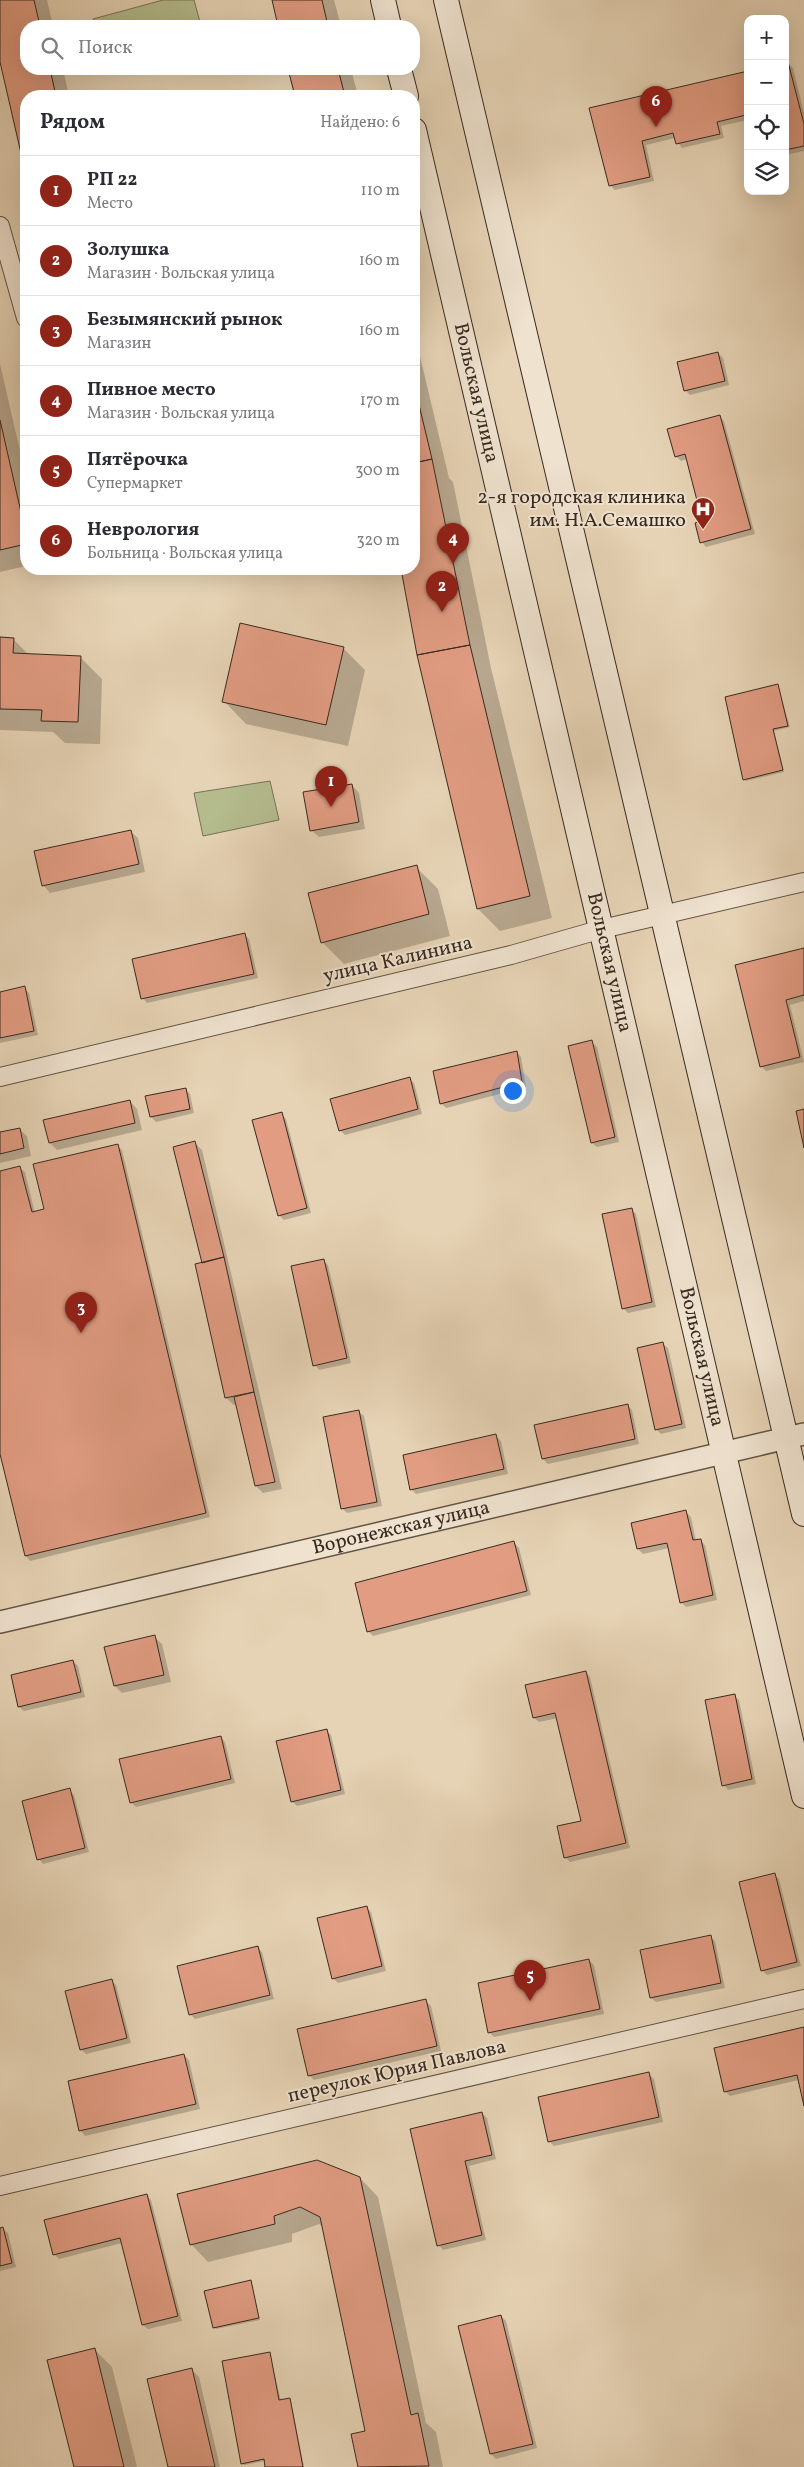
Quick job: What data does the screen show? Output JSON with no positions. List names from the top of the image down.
{
  "streets": {
    "main road": ["Вольская улица"],
    "street": ["улица Калинина", "Воронежская улица", "переулок Юрия Павлова"]
  },
  "crossings": [
    ["Вольская улица", "улица Калинина"],
    ["Вольская улица", "Воронежская улица"]
  ],
  "places": {
    "hospital": ["2-я городская клиника им. Н.А.Семашко"]
  },
  "page": {
    "map_buttons": ["+", "−"],
    "search": "Поиск",
    "pins": [
      "6",
      "4",
      "2",
      "1",
      "3",
      "5"
    ],
    "heading": ["Рядом", "Найдено: 6"],
    "list": [
      {
        "mark": "1",
        "name": "РП 22",
        "note": "Место",
        "value": "110 m"
      },
      {
        "mark": "2",
        "name": "Золушка",
        "note": "Магазин · Вольская улица",
        "value": "160 m"
      },
      {
        "mark": "3",
        "name": "Безымянский рынок",
        "note": "Магазин",
        "value": "160 m"
      },
      {
        "mark": "4",
        "name": "Пивное место",
        "note": "Магазин · Вольская улица",
        "value": "170 m"
      },
      {
        "mark": "5",
        "name": "Пятёрочка",
        "note": "Супермаркет",
        "value": "300 m"
      },
      {
        "mark": "6",
        "name": "Неврология",
        "note": "Больница · Вольская улица",
        "value": "320 m"
      }
    ]
  }
}
